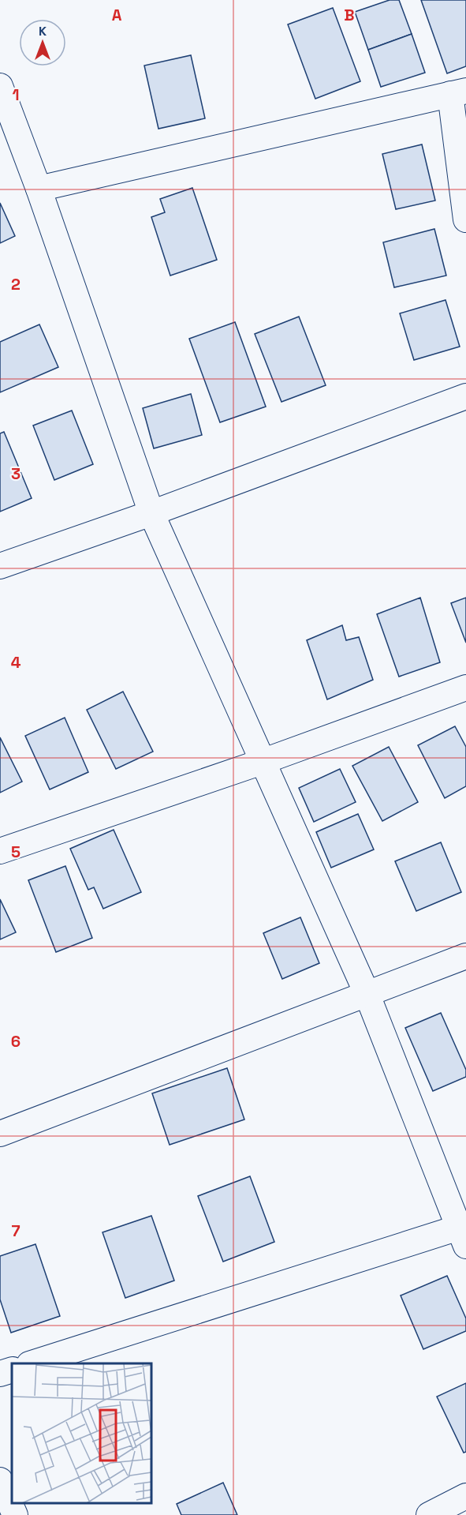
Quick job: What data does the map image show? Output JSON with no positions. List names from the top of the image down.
{
  "north": "top",
  "grid": {
    "columns": ["A", "B"],
    "rows": [
      "1",
      "2",
      "3",
      "4",
      "5",
      "6",
      "7"
    ]
  }
}
